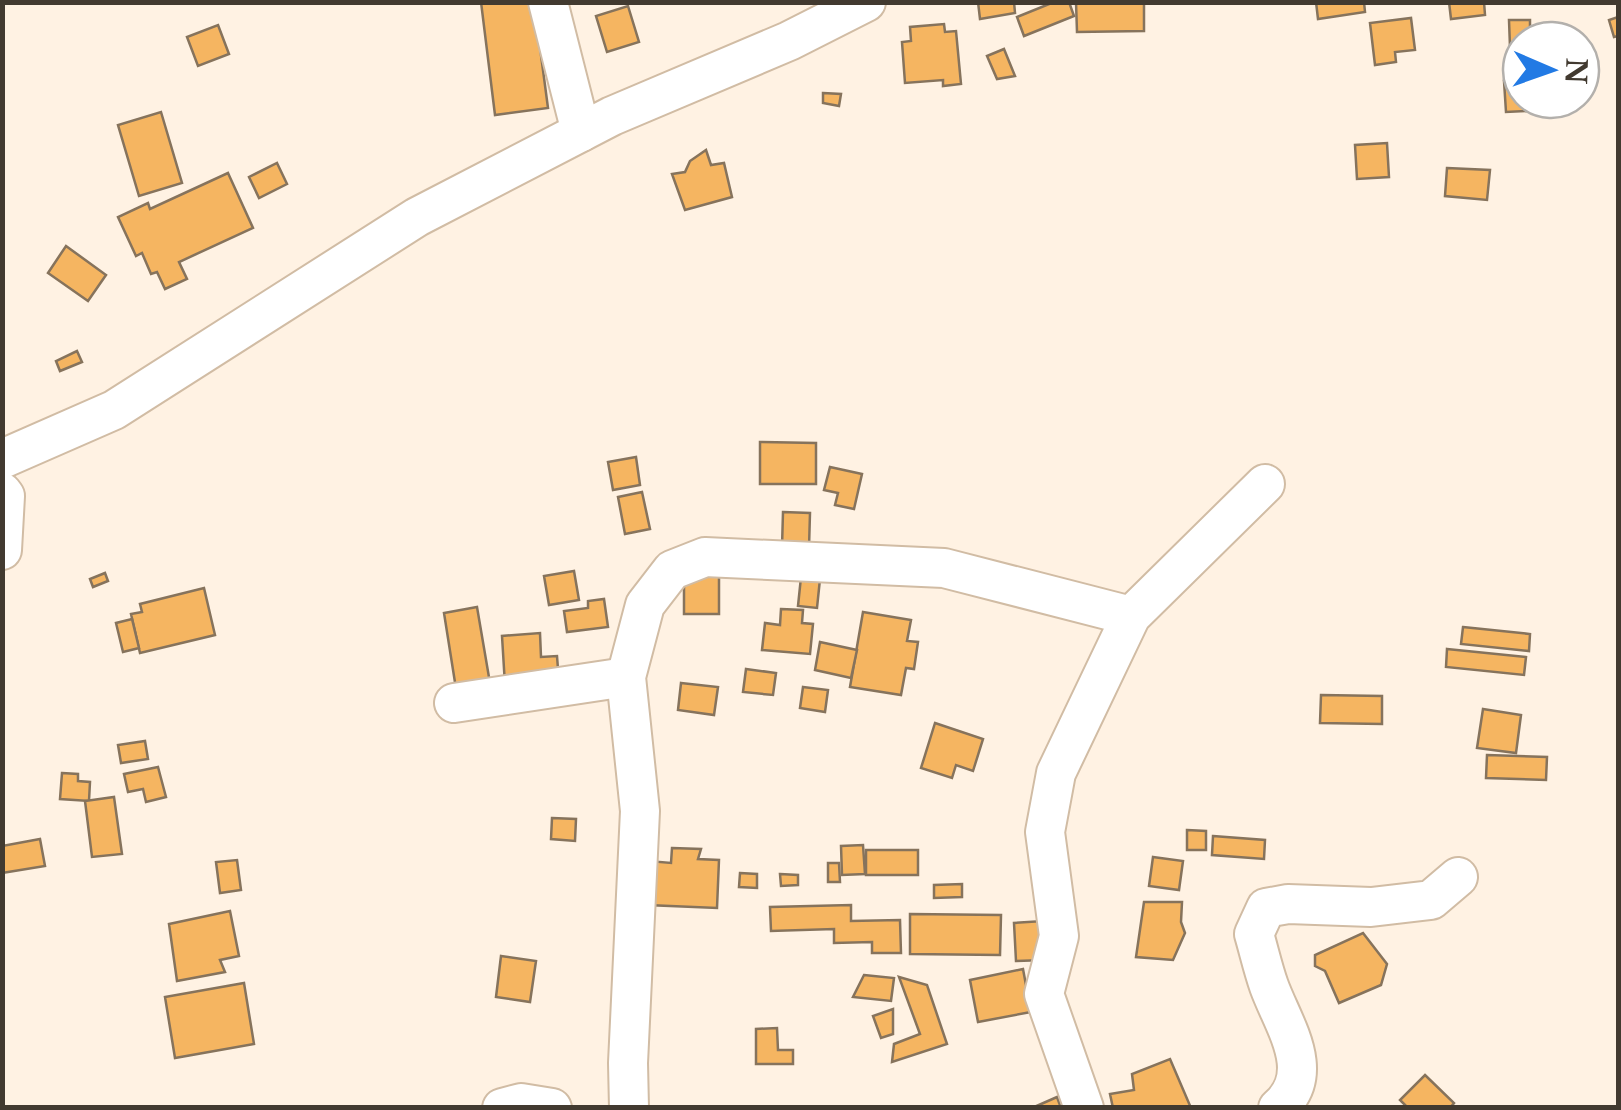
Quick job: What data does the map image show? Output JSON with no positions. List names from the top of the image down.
{
  "north": "right"
}
